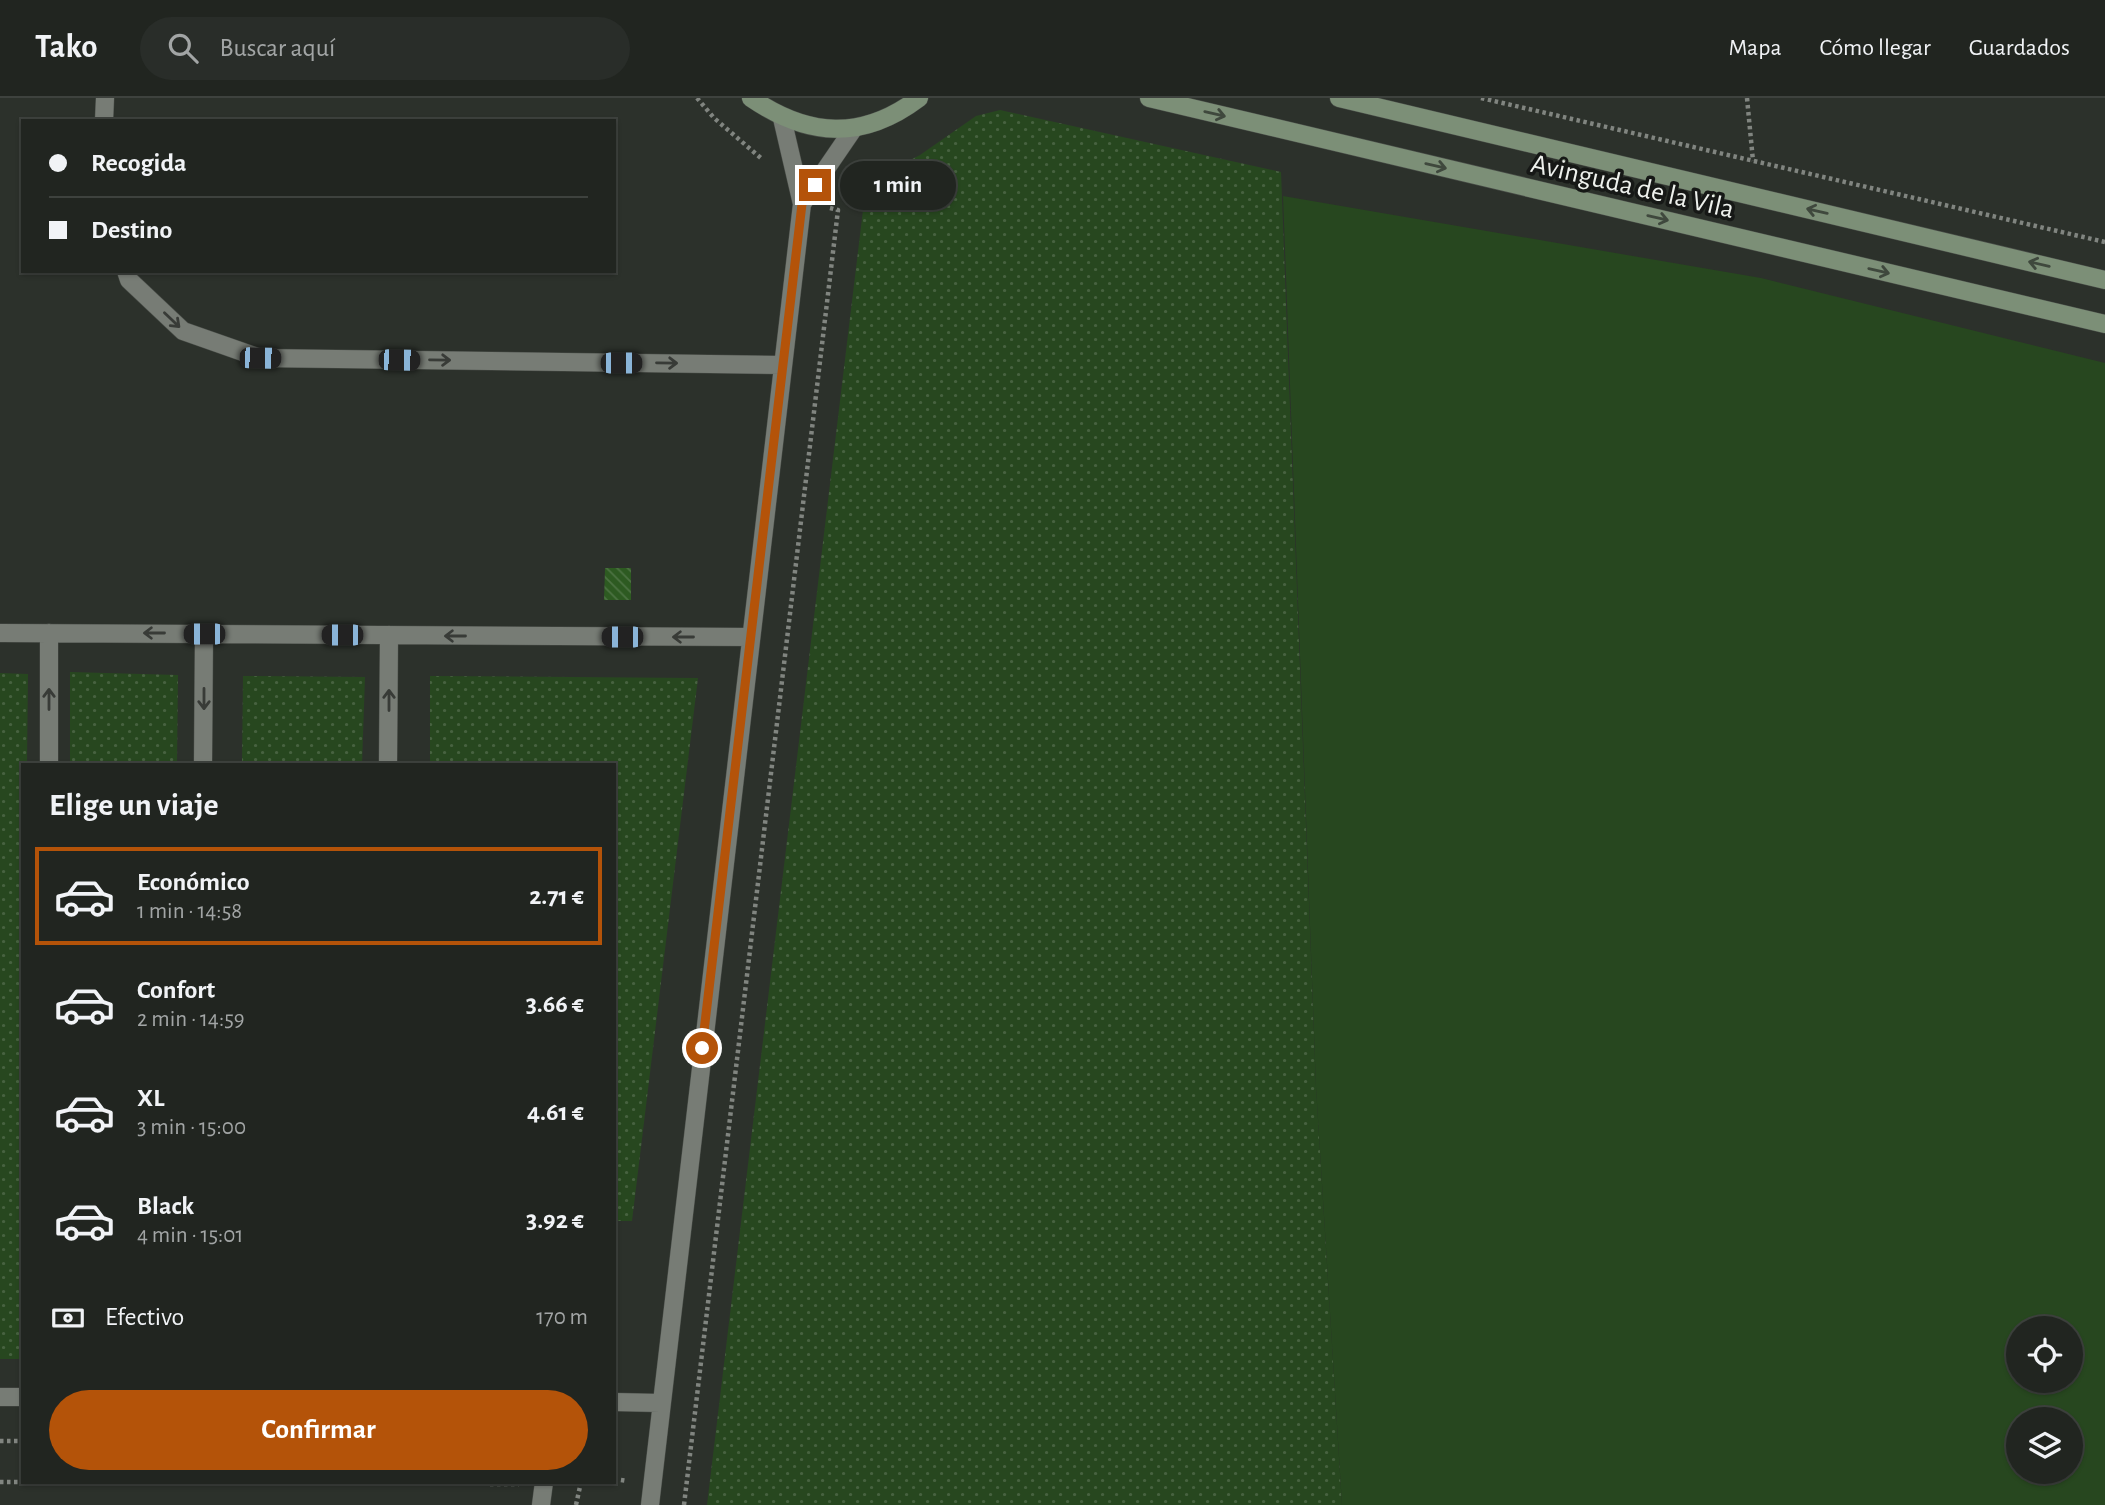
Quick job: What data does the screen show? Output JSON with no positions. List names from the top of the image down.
{
  "streets": {
    "street": ["Avinguda de la Vila"]
  },
  "page": {
    "header": "Tako",
    "search": "Buscar aquí",
    "nav": ["Mapa", "Cómo llegar", "Guardados"],
    "banner": ["Recogida", "Destino"],
    "bubble": "1 min",
    "heading": "Elige un viaje",
    "list": [
      {
        "name": "Económico",
        "note": "1 min · 14:58",
        "value": "2.71 €"
      },
      {
        "name": "Confort",
        "note": "2 min · 14:59",
        "value": "3.66 €"
      },
      {
        "name": "XL",
        "note": "3 min · 15:00",
        "value": "4.61 €"
      },
      {
        "name": "Black",
        "note": "4 min · 15:01",
        "value": "3.92 €"
      }
    ],
    "pay": ["Efectivo", "170 m"],
    "buttons": "Confirmar"
  }
}
